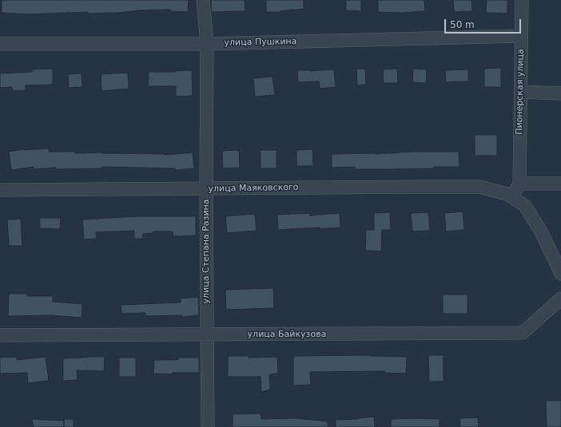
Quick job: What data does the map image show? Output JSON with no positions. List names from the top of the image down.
{
  "streets": {
    "street": [
      "улица Пушкина",
      "Пионерская улица",
      "улица Маяковского",
      "улица Степана Разина",
      "улица Байкузова"
    ]
  },
  "crossings": [
    ["улица Пушкина", "Пионерская улица"],
    ["улица Пушкина", "улица Степана Разина"],
    ["улица Маяковского", "улица Степана Разина"],
    ["улица Степана Разина", "улица Байкузова"]
  ],
  "scale_bar": "50 m"
}
